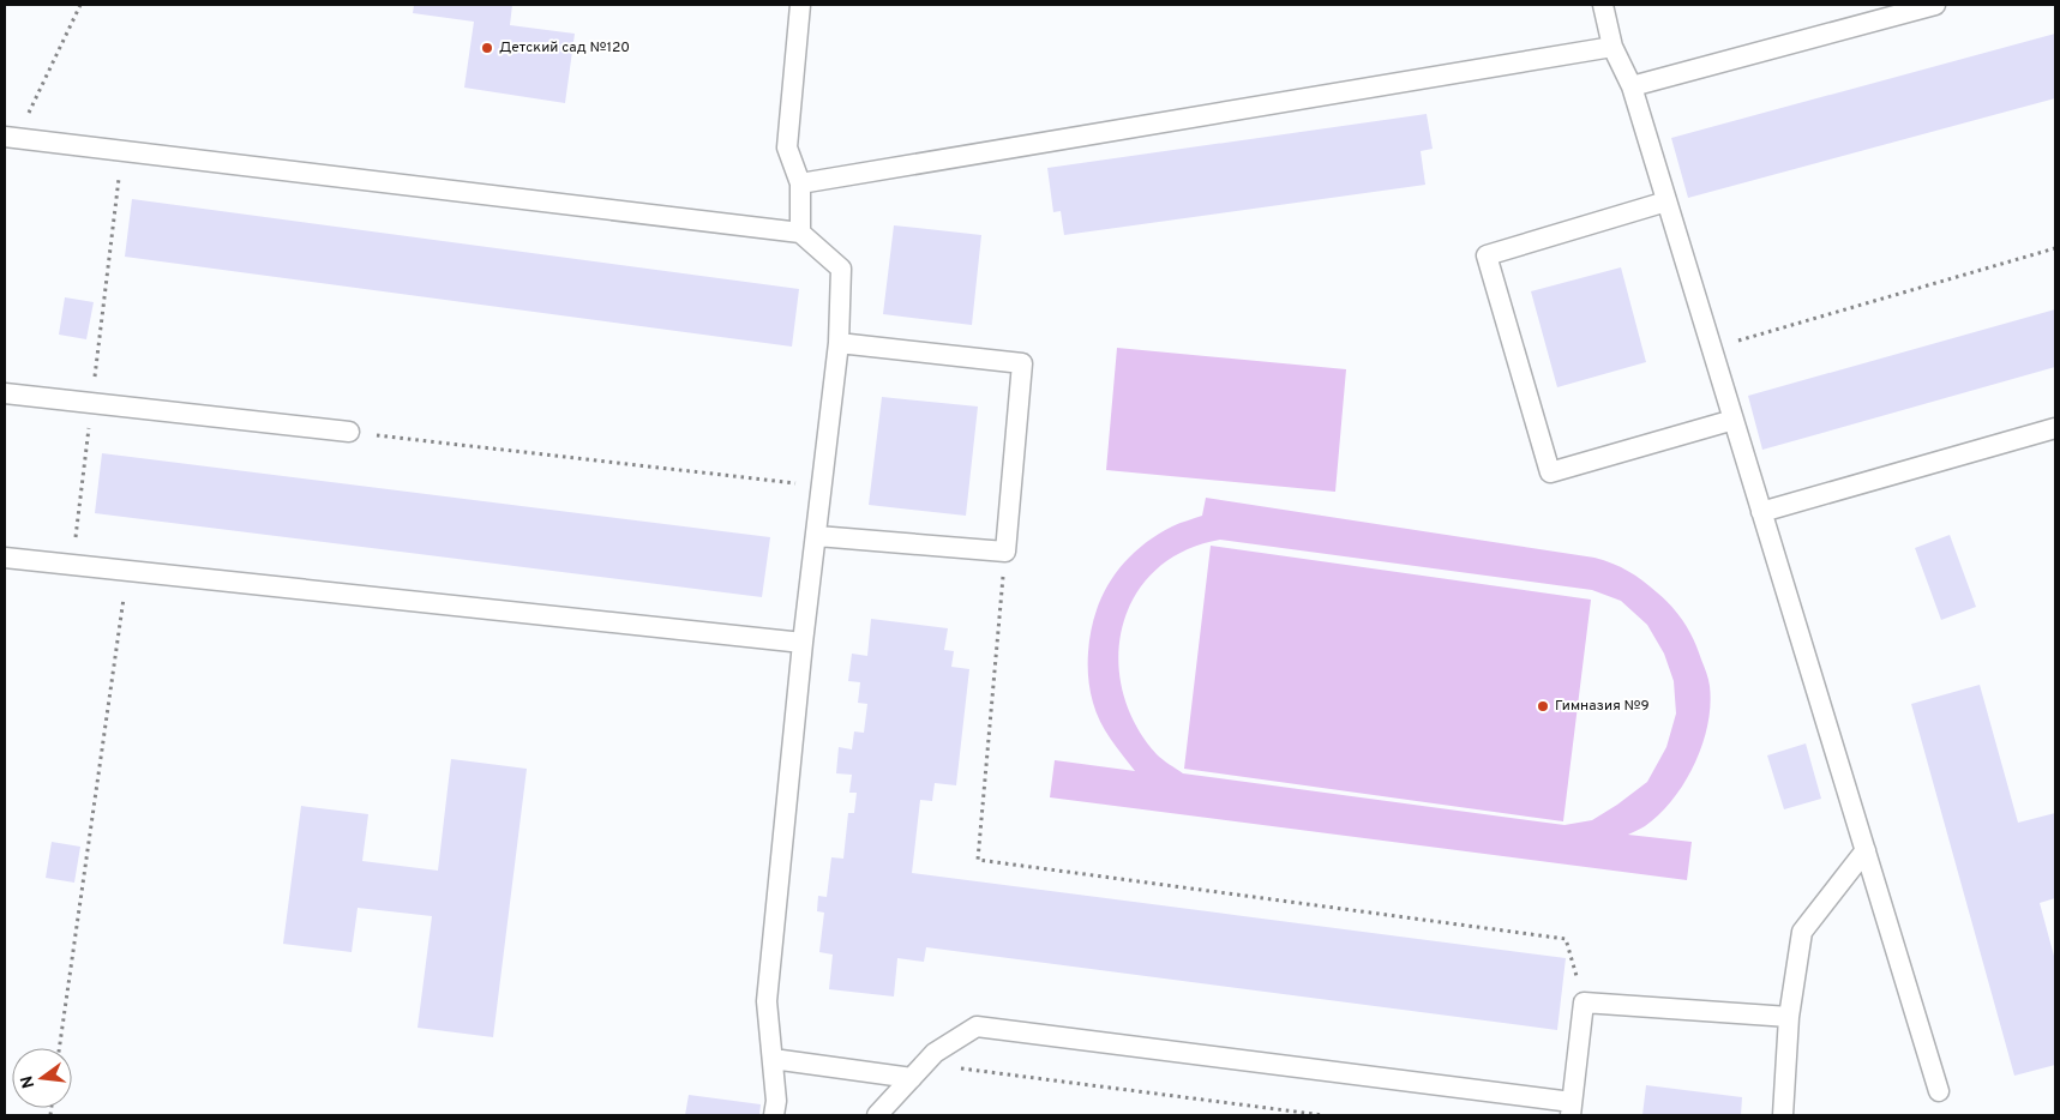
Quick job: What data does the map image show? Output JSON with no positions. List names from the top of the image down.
{
  "places": ["Детский сад №120", "Гимназия №9"],
  "north": "left"
}
